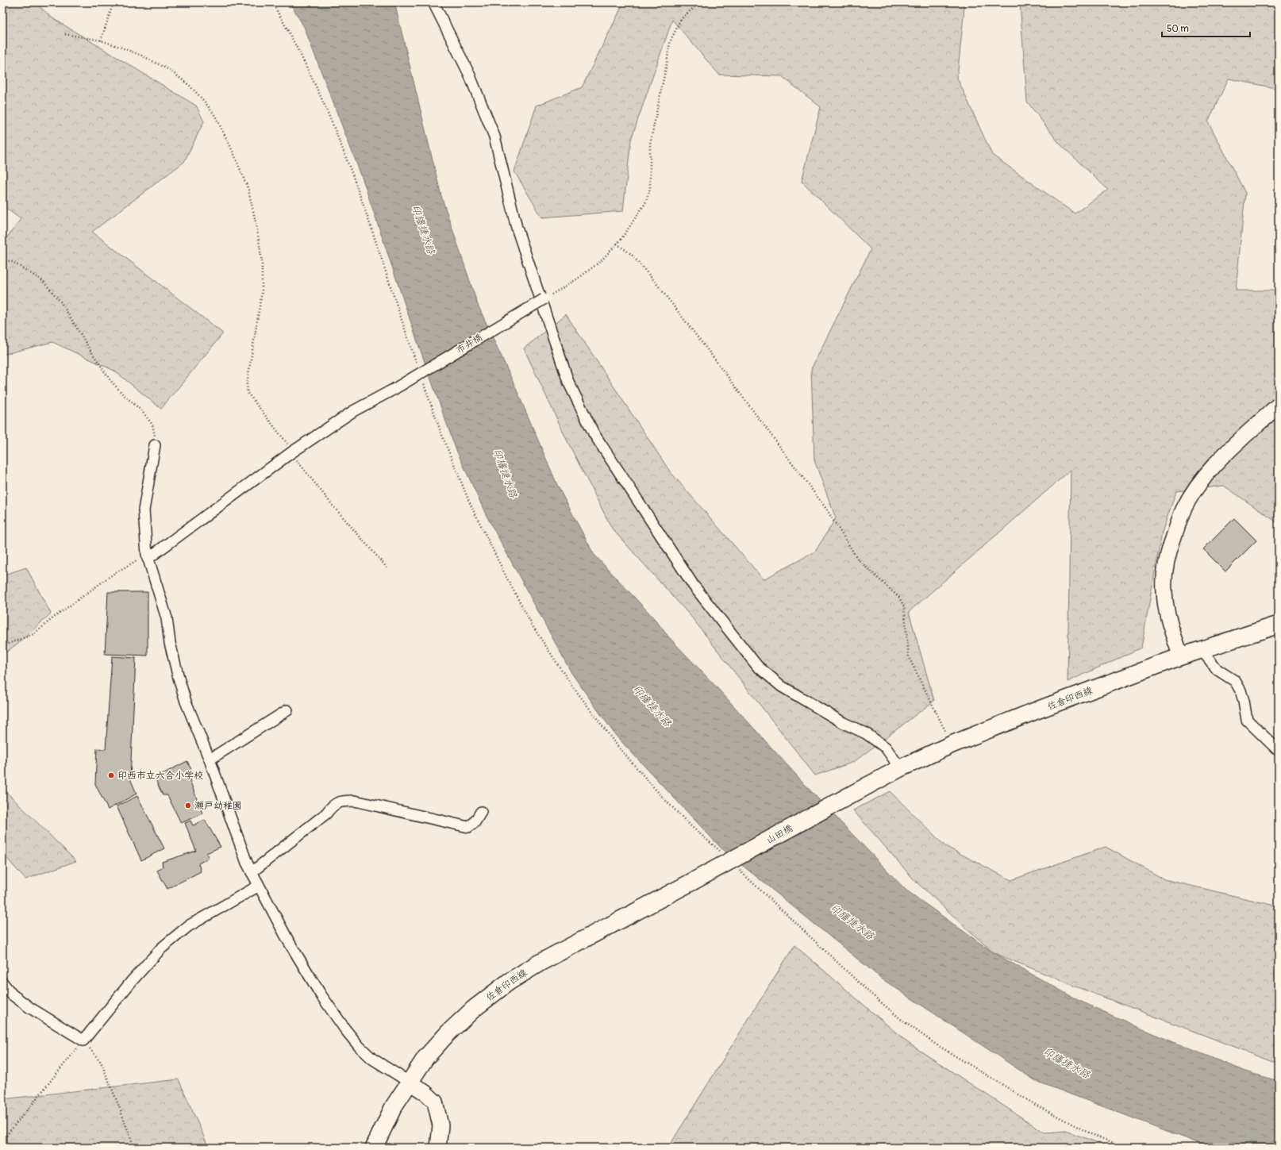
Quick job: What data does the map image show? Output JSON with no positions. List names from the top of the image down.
{
  "streets": {
    "main road": ["佐倉印西線", "山田橋"],
    "street": ["市井橋"]
  },
  "crossings": [
    ["佐倉印西線", "山田橋"]
  ],
  "water": ["印旛捷水路"],
  "places": ["印西市立六合小学校", "瀬戸幼稚園"],
  "scale_bar": "50 m"
}
